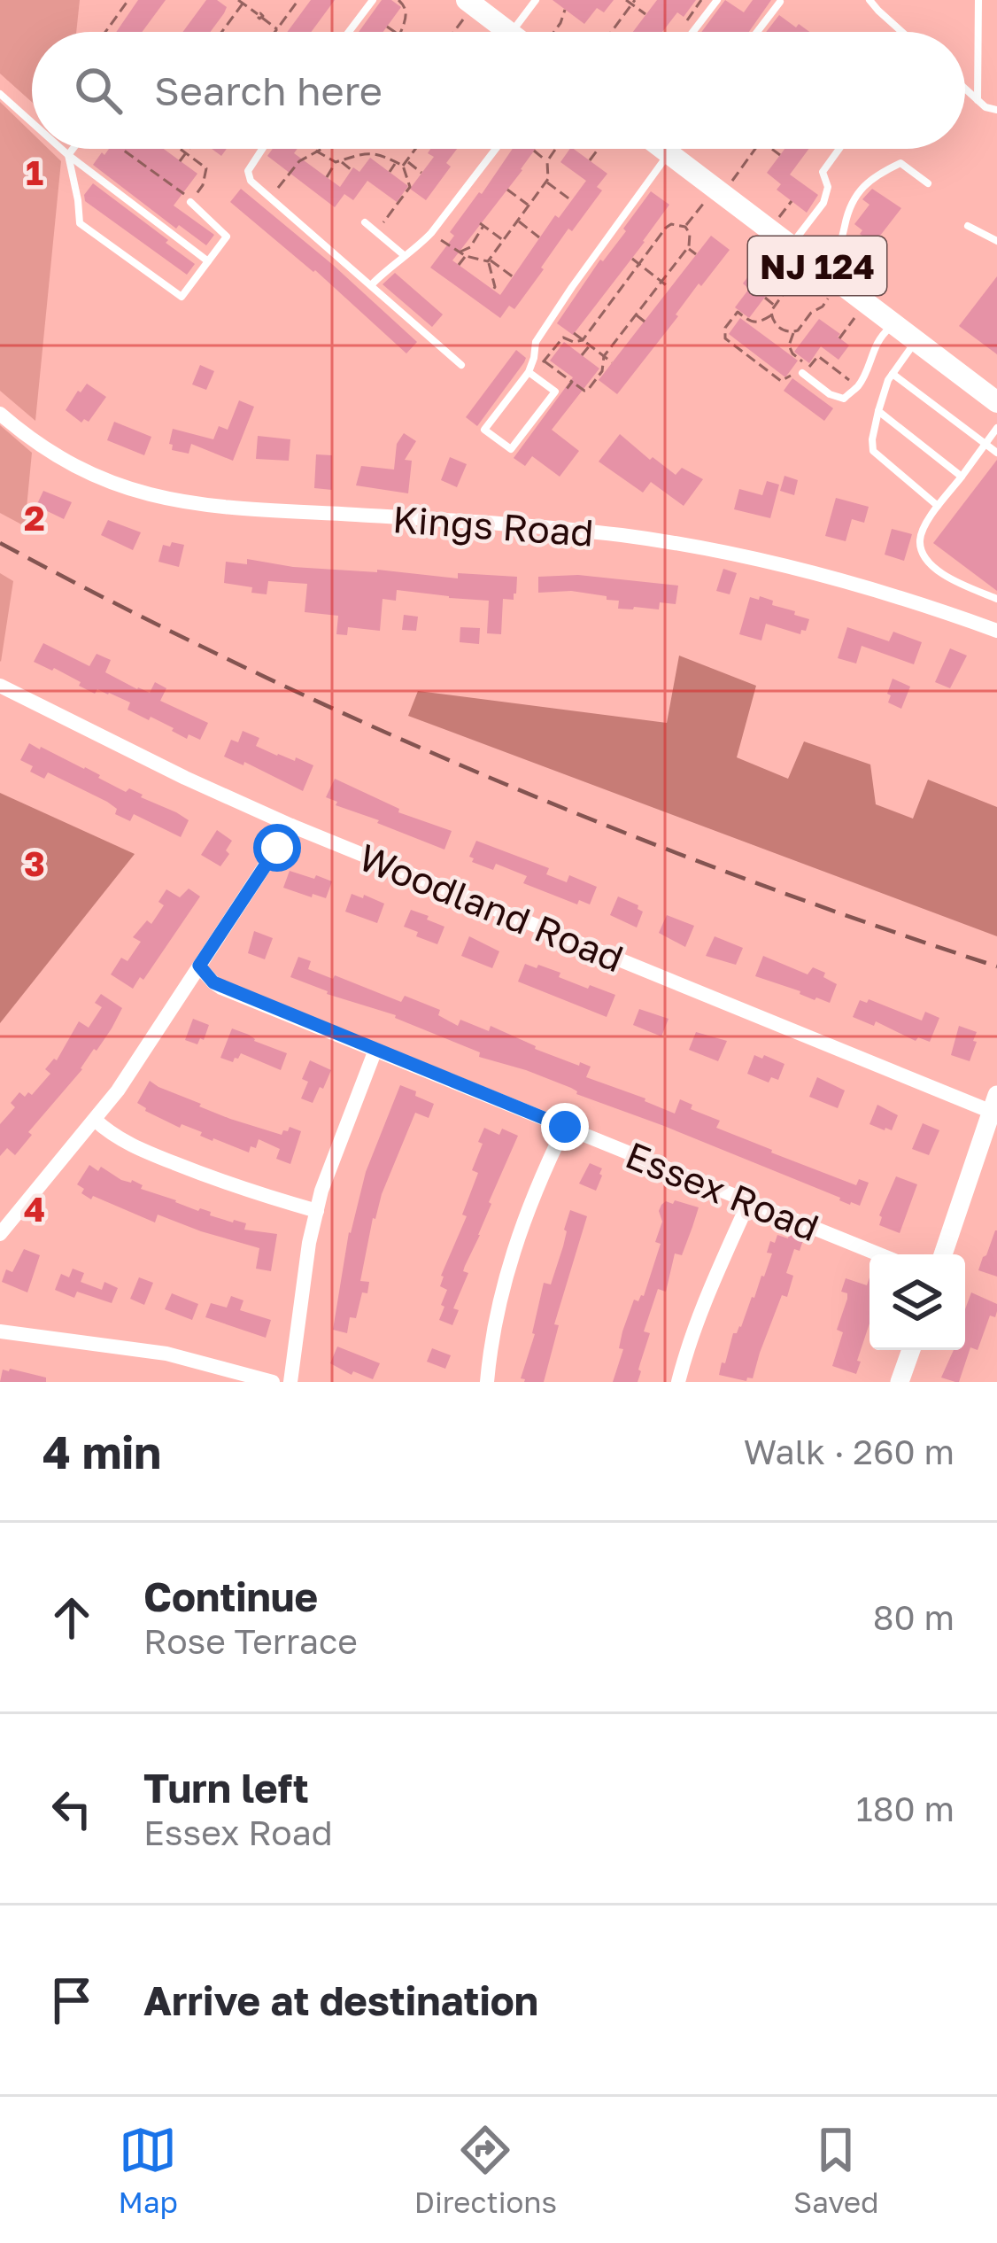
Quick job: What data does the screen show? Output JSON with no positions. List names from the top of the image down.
{
  "streets": {
    "main road": ["NJ 124"],
    "street": ["Kings Road", "Woodland Road", "Essex Road"]
  },
  "page": {
    "search": "Search here",
    "heading": ["4 min", "Walk · 260 m"],
    "list": [
      ["Continue", "Rose Terrace", "80 m"],
      ["Turn left", "Essex Road", "180 m"],
      "Arrive at destination"
    ],
    "nav": ["Map", "Directions", "Saved"]
  },
  "grid": {
    "rows": [
      "1",
      "2",
      "3",
      "4"
    ]
  }
}
